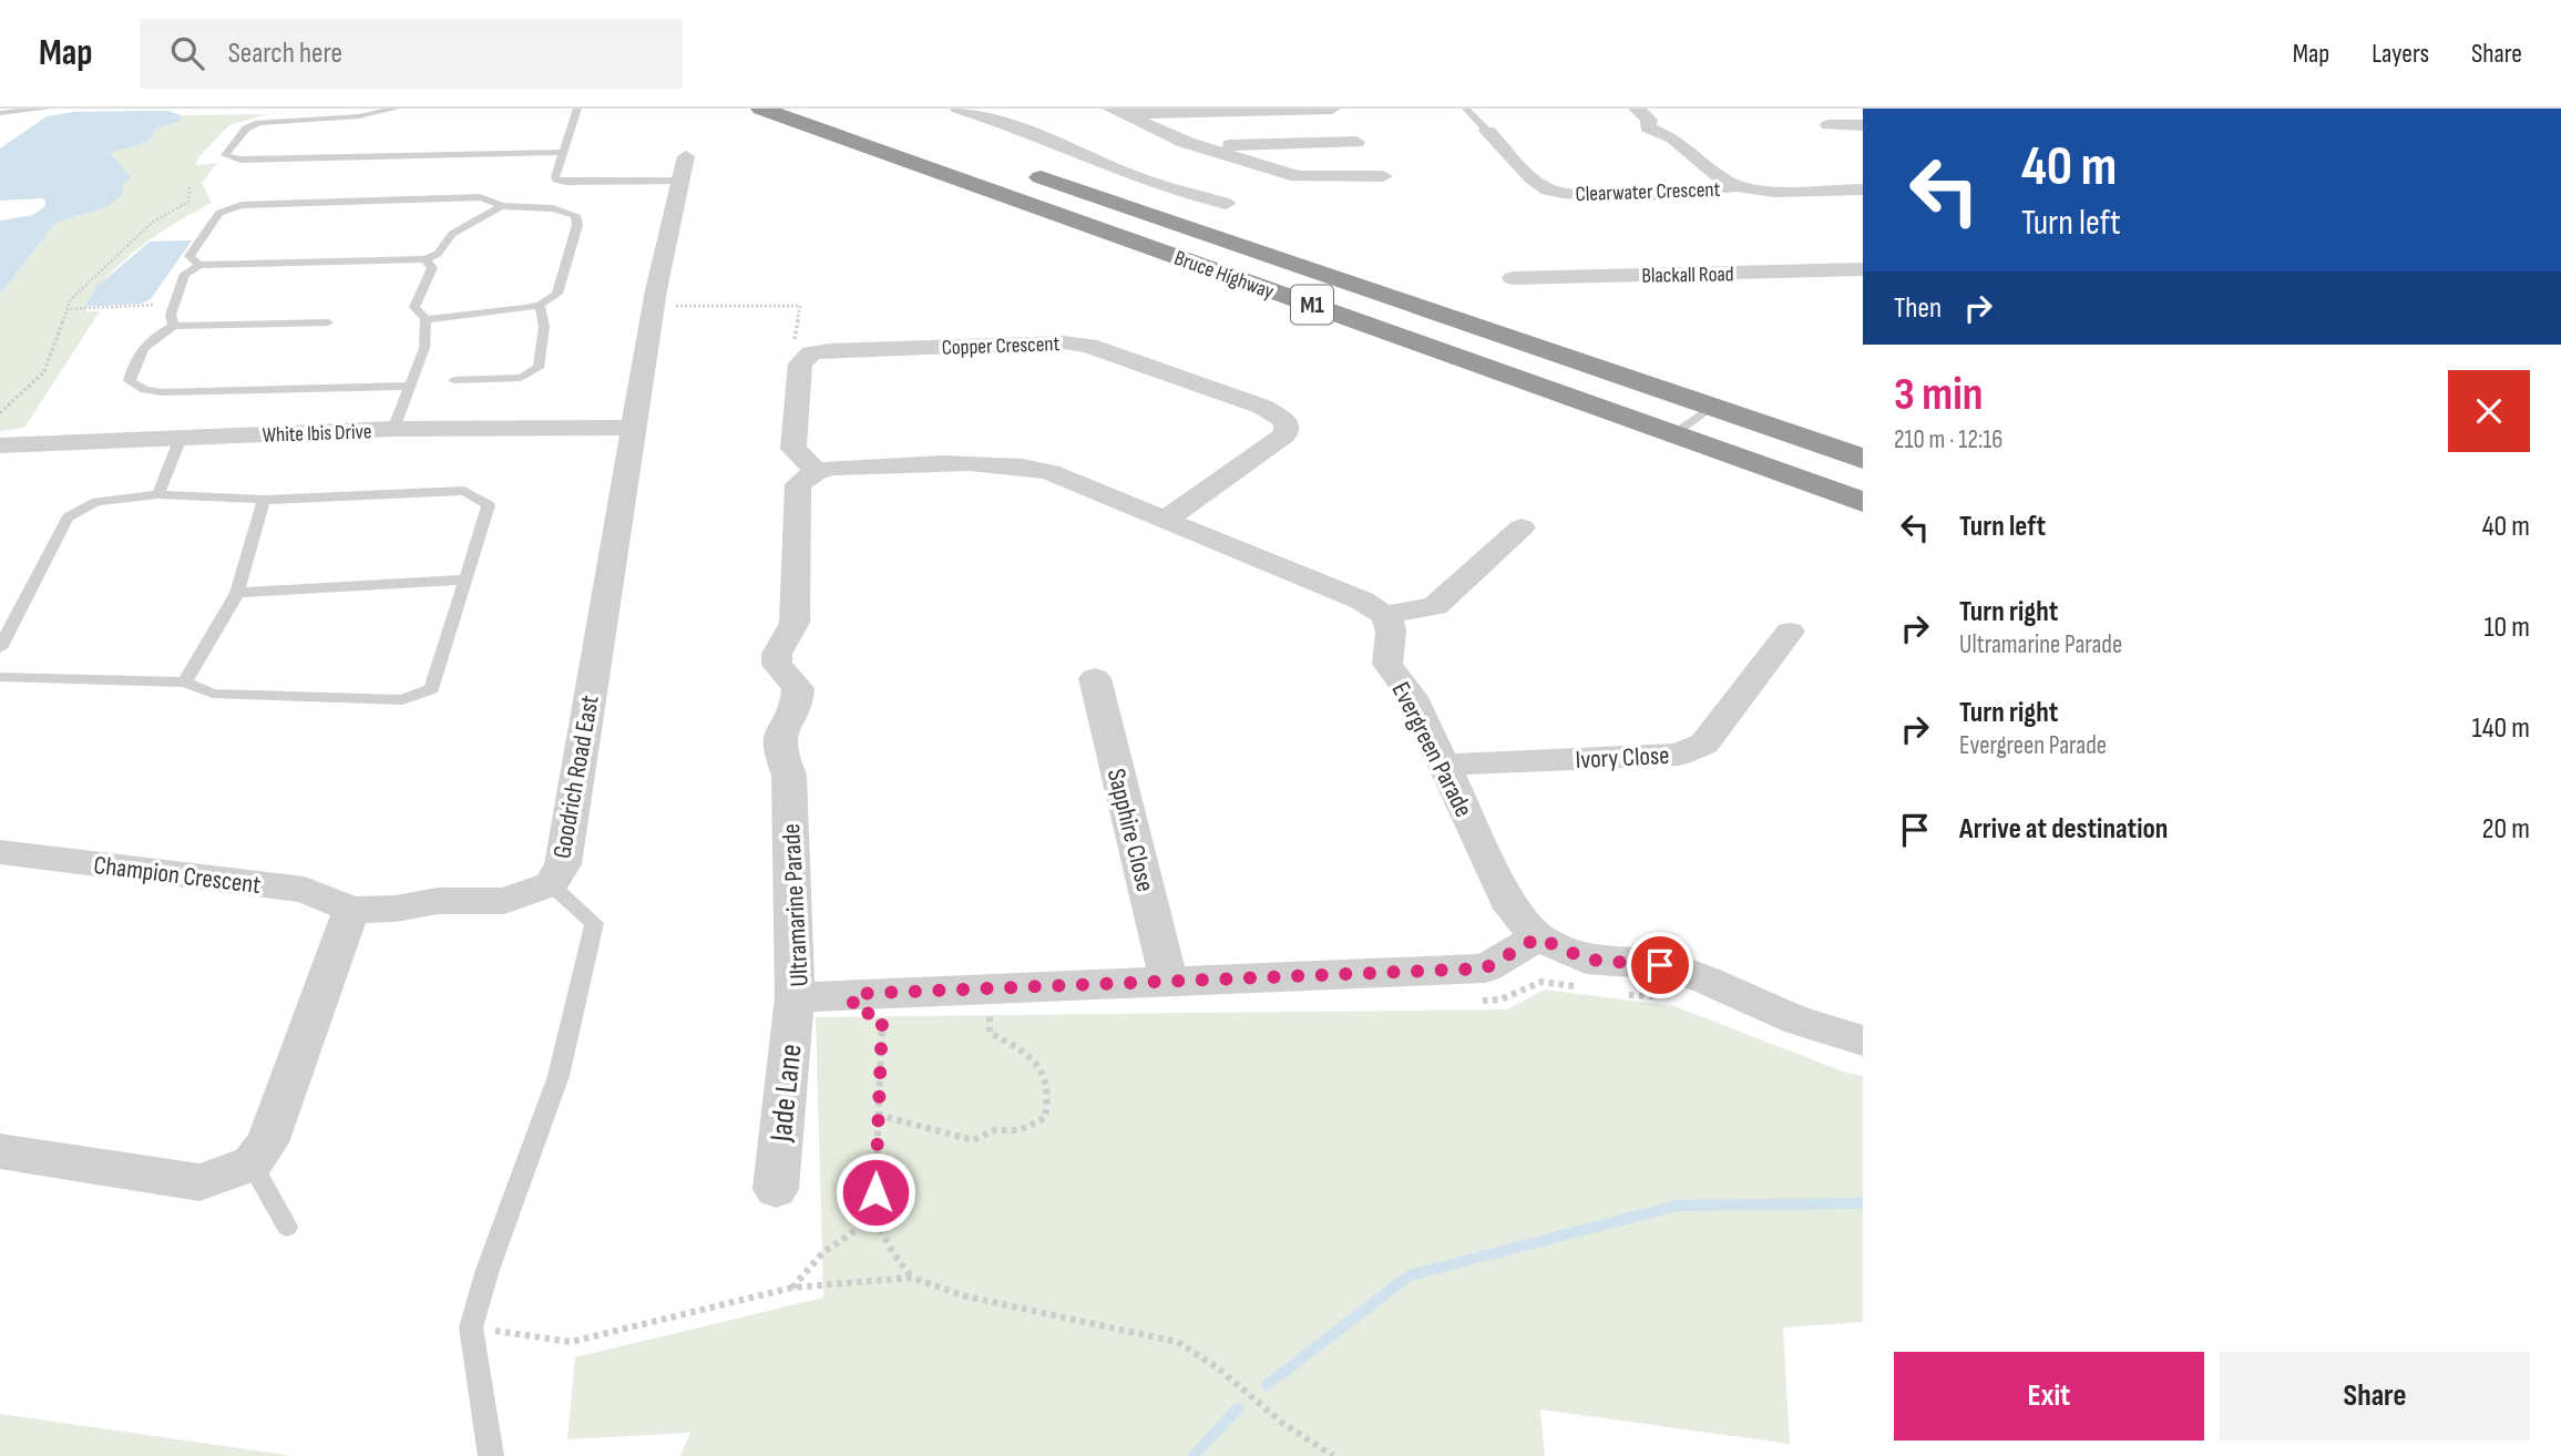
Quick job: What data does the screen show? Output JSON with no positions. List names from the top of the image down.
{
  "streets": {
    "highway": ["Bruce Highway", "M1"],
    "street": [
      "Clearwater Crescent",
      "Blackall Road",
      "Copper Crescent",
      "White Ibis Drive",
      "Evergreen Parade",
      "Ivory Close",
      "Goodrich Road East",
      "Sapphire Close",
      "Champion Crescent",
      "Ultramarine Parade",
      "Jade Lane"
    ]
  },
  "crossings": [
    ["Copper Crescent", "Ultramarine Parade"],
    ["White Ibis Drive", "Goodrich Road East"],
    ["Evergreen Parade", "Ivory Close"],
    ["Evergreen Parade", "Ultramarine Parade"],
    ["Goodrich Road East", "Champion Crescent"],
    ["Sapphire Close", "Ultramarine Parade"],
    ["Ultramarine Parade", "Jade Lane"]
  ],
  "page": {
    "header": "Map",
    "search": "Search here",
    "nav": ["Map", "Layers", "Share"],
    "turn": ["40 m", "Turn left"],
    "then": "Then",
    "heading": ["3 min", "210 m · 12:16"],
    "list": [
      {
        "name": "Turn left",
        "value": "40 m"
      },
      {
        "name": "Turn right",
        "note": "Ultramarine Parade",
        "value": "10 m"
      },
      {
        "name": "Turn right",
        "note": "Evergreen Parade",
        "value": "140 m"
      },
      {
        "name": "Arrive at destination",
        "value": "20 m"
      }
    ],
    "buttons": ["Exit", "Share"]
  }
}
